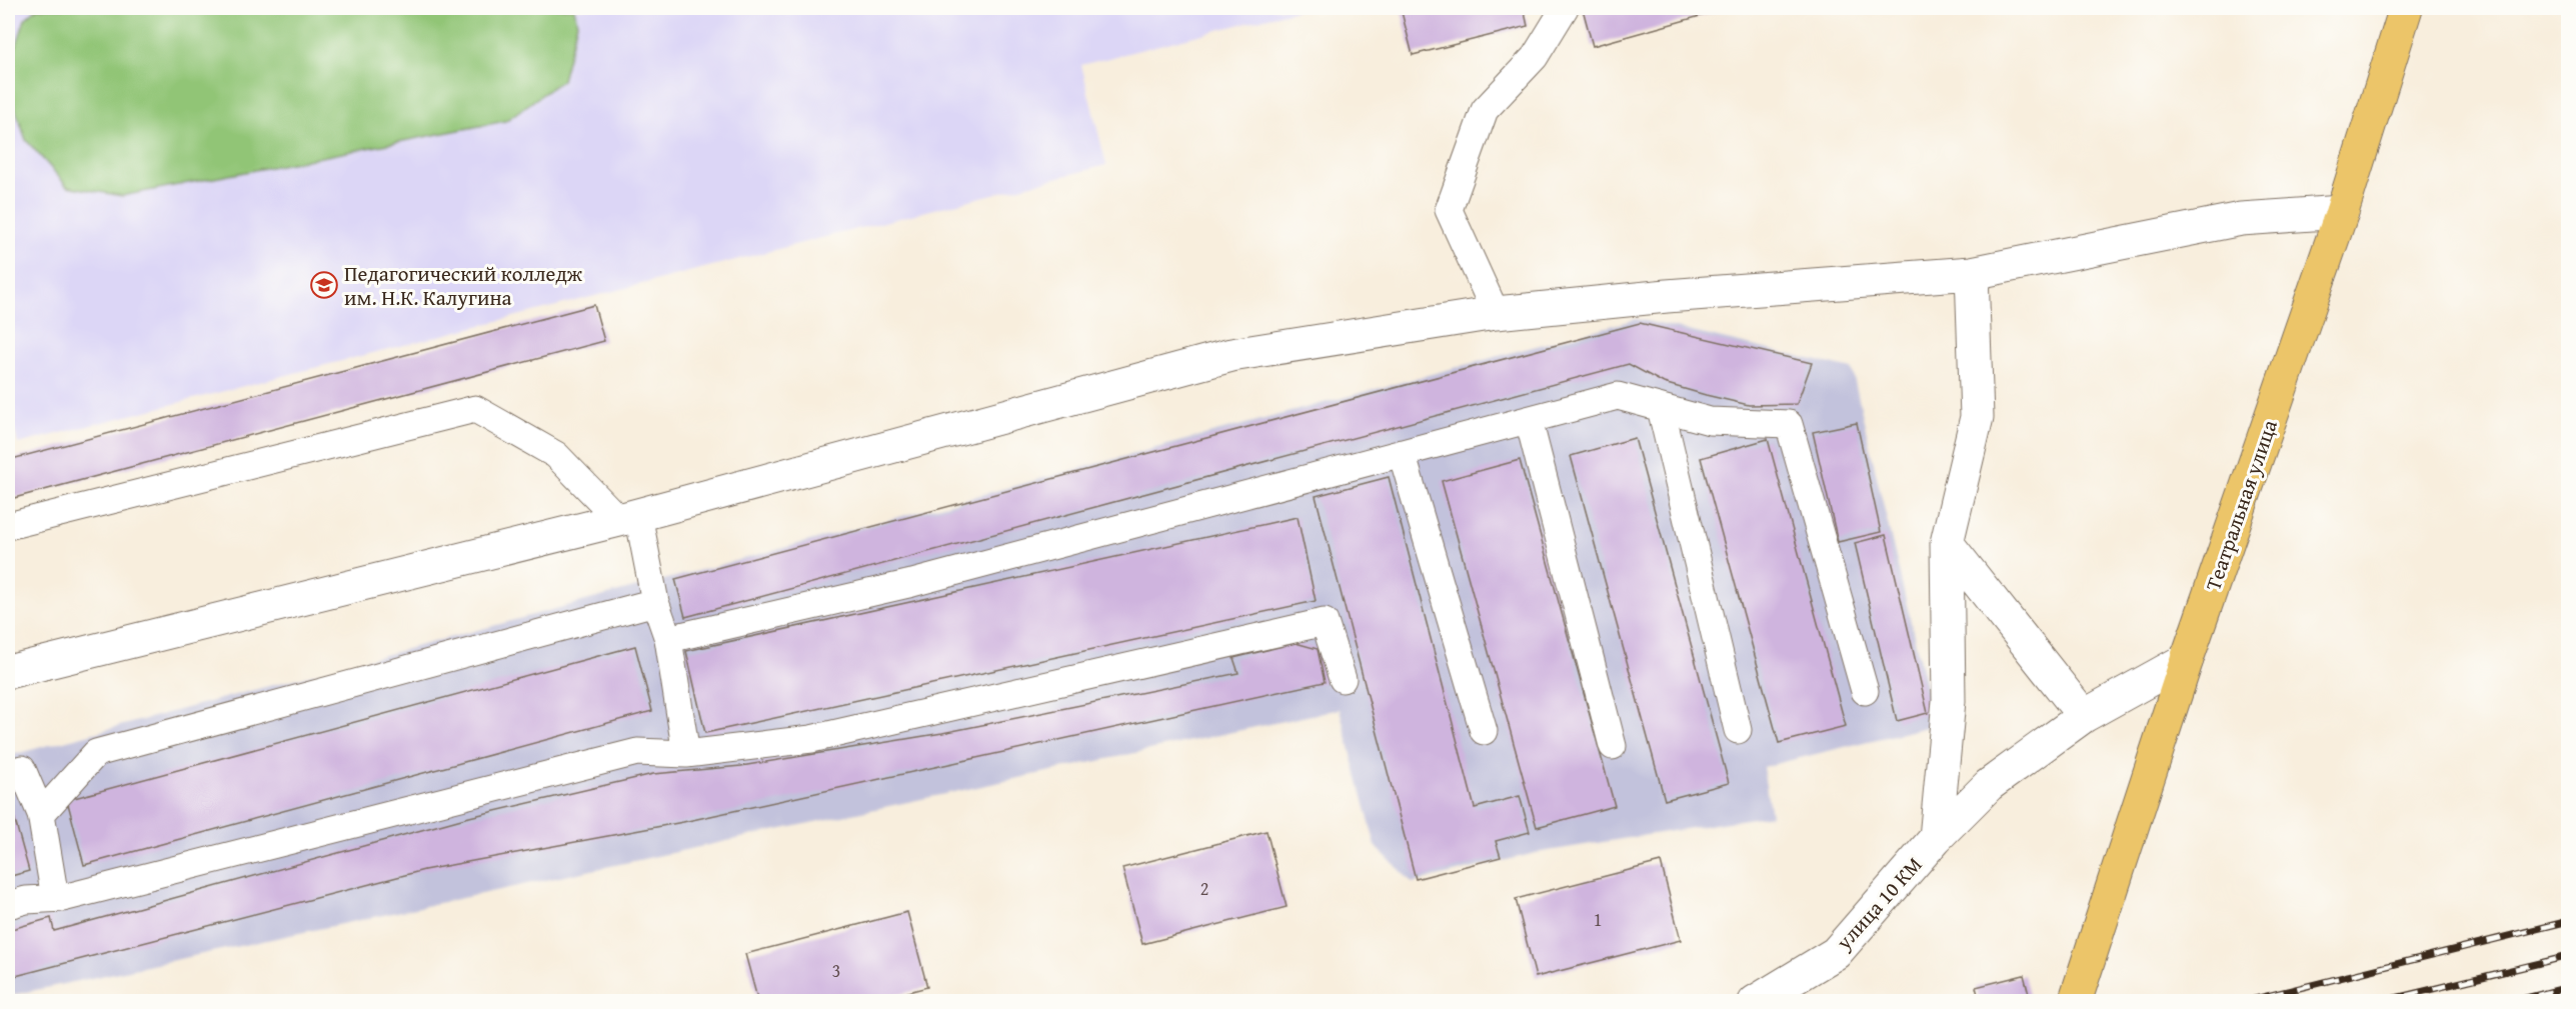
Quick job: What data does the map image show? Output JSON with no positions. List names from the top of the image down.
{
  "streets": {
    "main road": ["Театральная улица"],
    "street": ["улица 10 КМ"]
  },
  "crossings": [
    ["Театральная улица", "улица 10 КМ"]
  ],
  "places": {
    "school or university": ["Педагогический колледж им. Н.К. Калугина"]
  },
  "house_numbers": ["2", "1", "3"]
}
